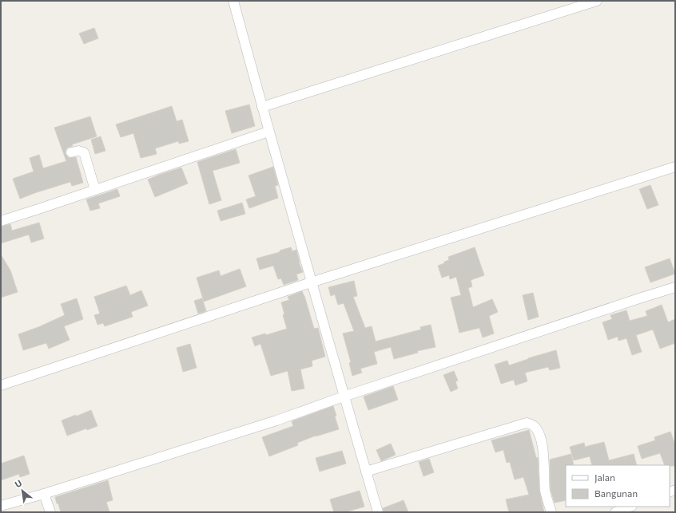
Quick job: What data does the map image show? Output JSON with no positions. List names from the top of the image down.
{
  "legend": ["Jalan", "Bangunan"],
  "north": "top left"
}
